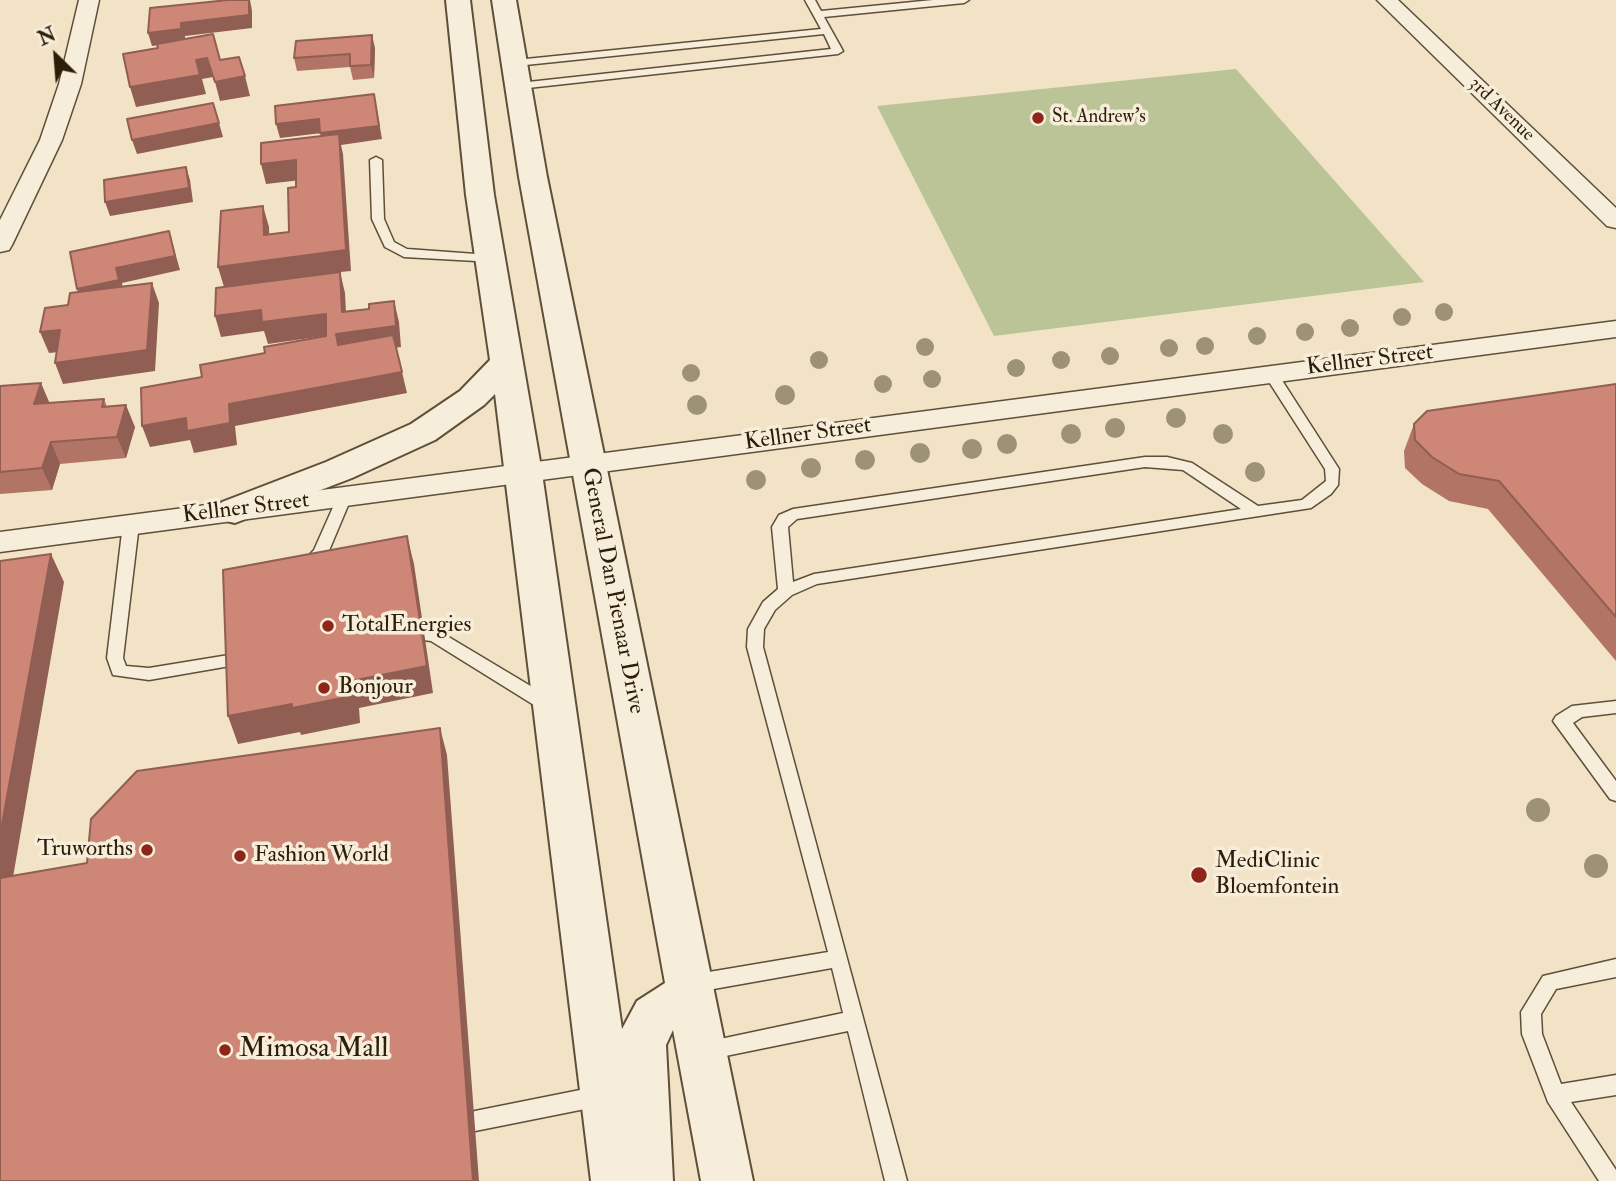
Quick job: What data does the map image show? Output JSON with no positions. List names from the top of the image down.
{
  "streets": {
    "street": ["3rd Avenue", "Kellner Street", "General Dan Pienaar Drive"]
  },
  "crossings": [
    ["Kellner Street", "General Dan Pienaar Drive"]
  ],
  "places": [
    "St. Andrew's",
    "TotalEnergies",
    "Bonjour",
    "Truworths",
    "Fashion World",
    "MediClinic Bloemfontein",
    "Mimosa Mall"
  ],
  "north": "top left"
}
